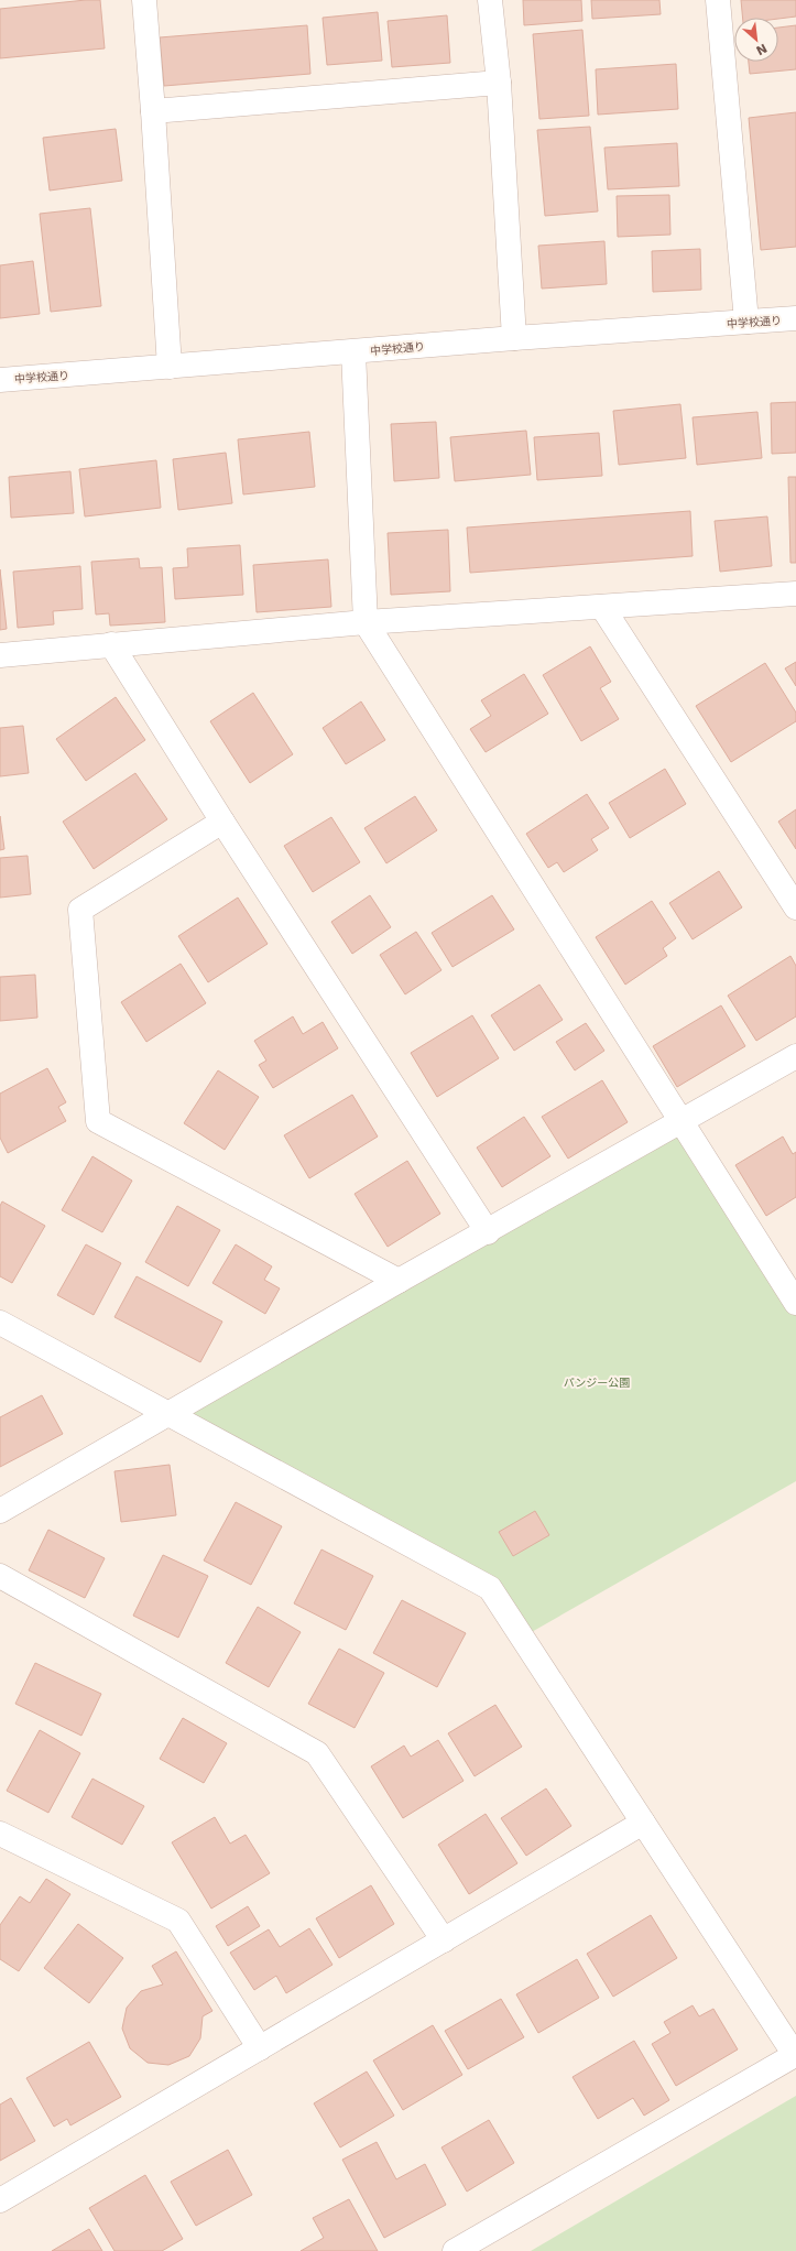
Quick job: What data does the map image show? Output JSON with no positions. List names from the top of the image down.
{
  "streets": {
    "street": ["中学校通り"]
  },
  "parks": ["パンジー公園"],
  "north": "bottom right"
}
